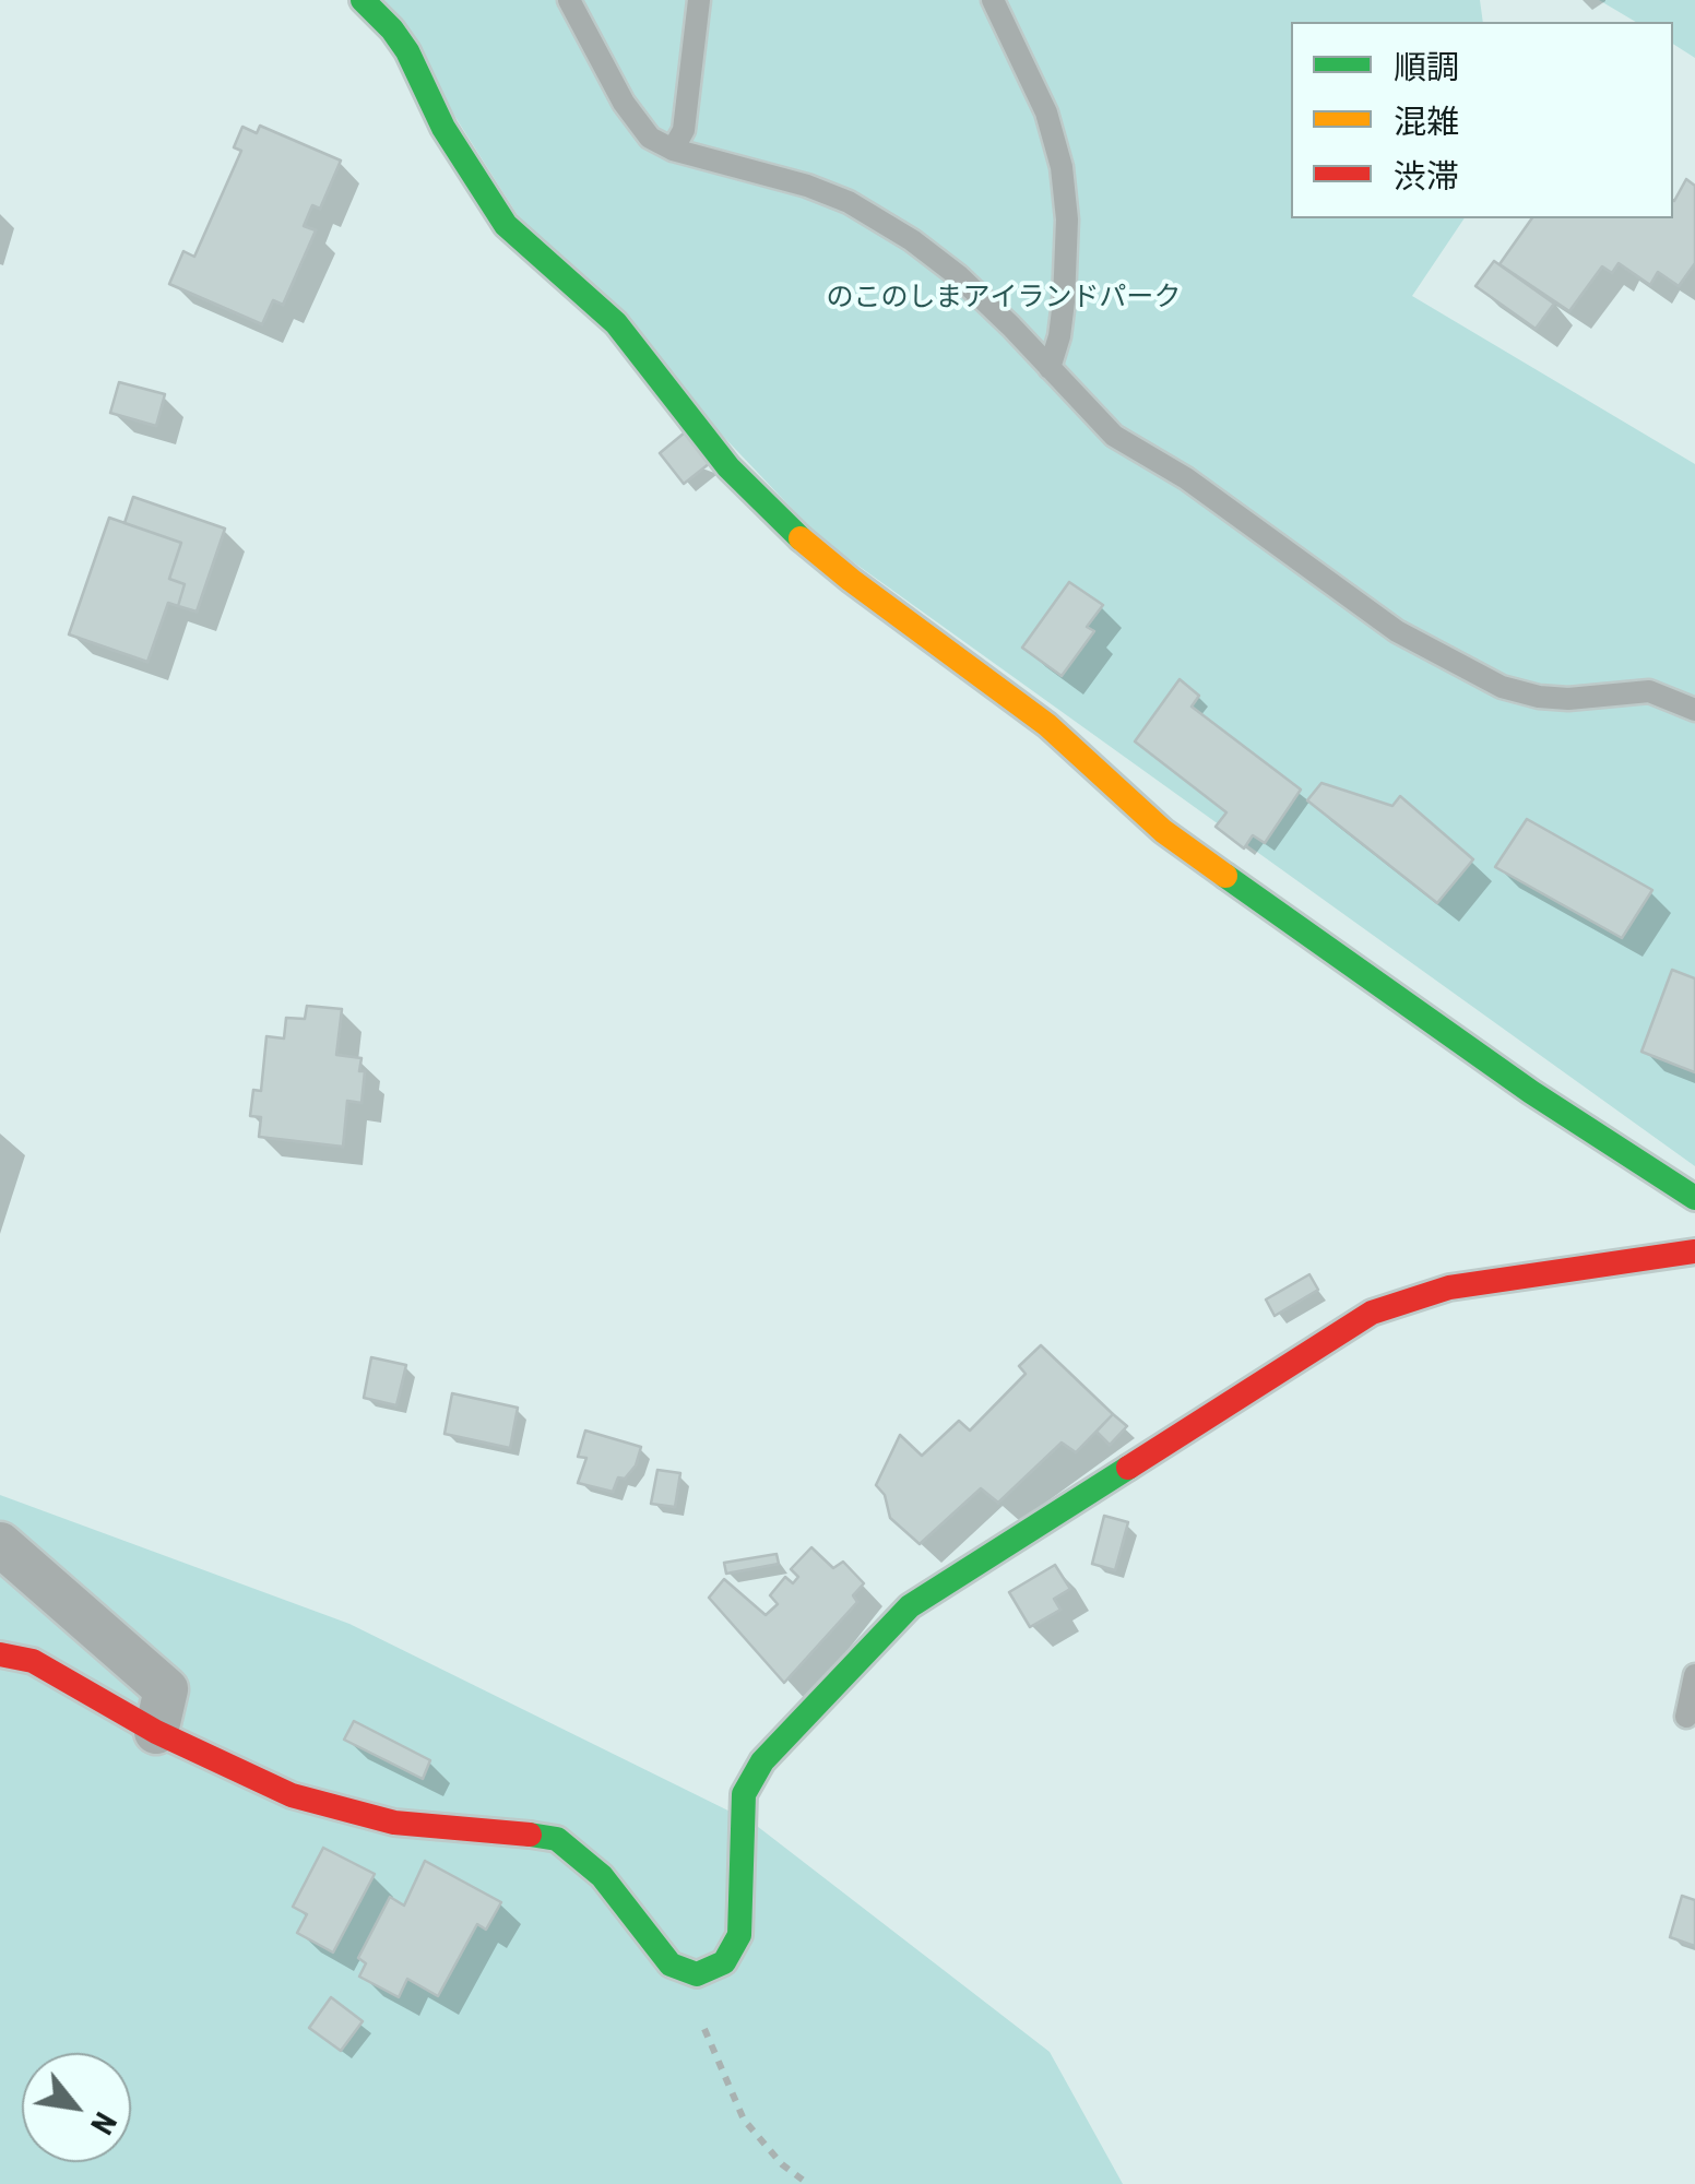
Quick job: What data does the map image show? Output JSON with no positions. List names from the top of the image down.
{
  "parks": ["のこのしまアイランドパーク"],
  "legend": ["順調", "混雑", "渋滞"],
  "north": "bottom right"
}
